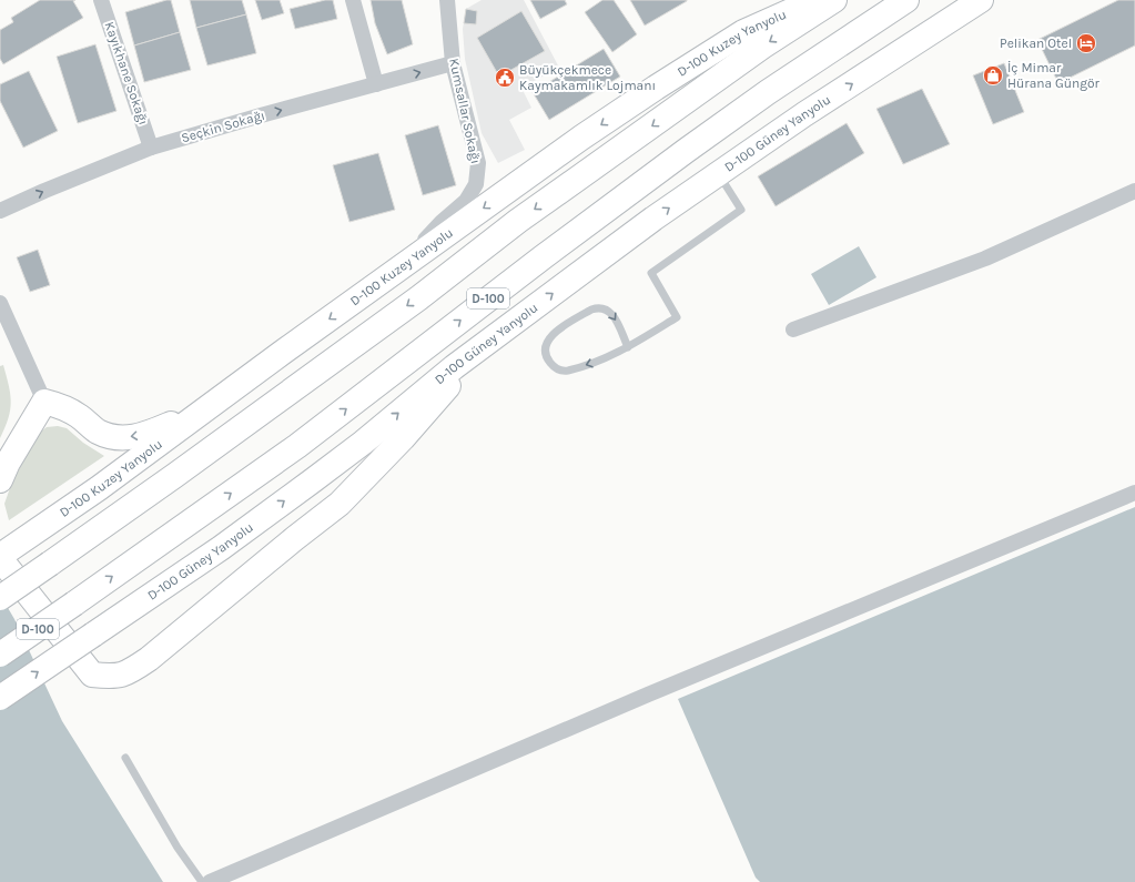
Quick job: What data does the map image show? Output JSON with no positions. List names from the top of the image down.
{
  "streets": {
    "main road": ["D-100 Kuzey Yanyolu", "D-100 Güney Yanyolu", "D-100"],
    "street": ["Kayıkhane Sokağı", "Kumsallar Sokağı", "Seçkin Sokağı"]
  },
  "crossings": [
    ["D-100 Kuzey Yanyolu", "Kumsallar Sokağı"],
    ["Kayıkhane Sokağı", "Seçkin Sokağı"],
    ["Kumsallar Sokağı", "Seçkin Sokağı"]
  ],
  "one_way": ["Seçkin Sokağı"],
  "places": {
    "hotel": ["Pelikan Otel"],
    "shop": ["İç Mimar Hürana Güngör"],
    "public building": ["Büyükçekmece Kaymakamlık Lojmanı"]
  }
}
